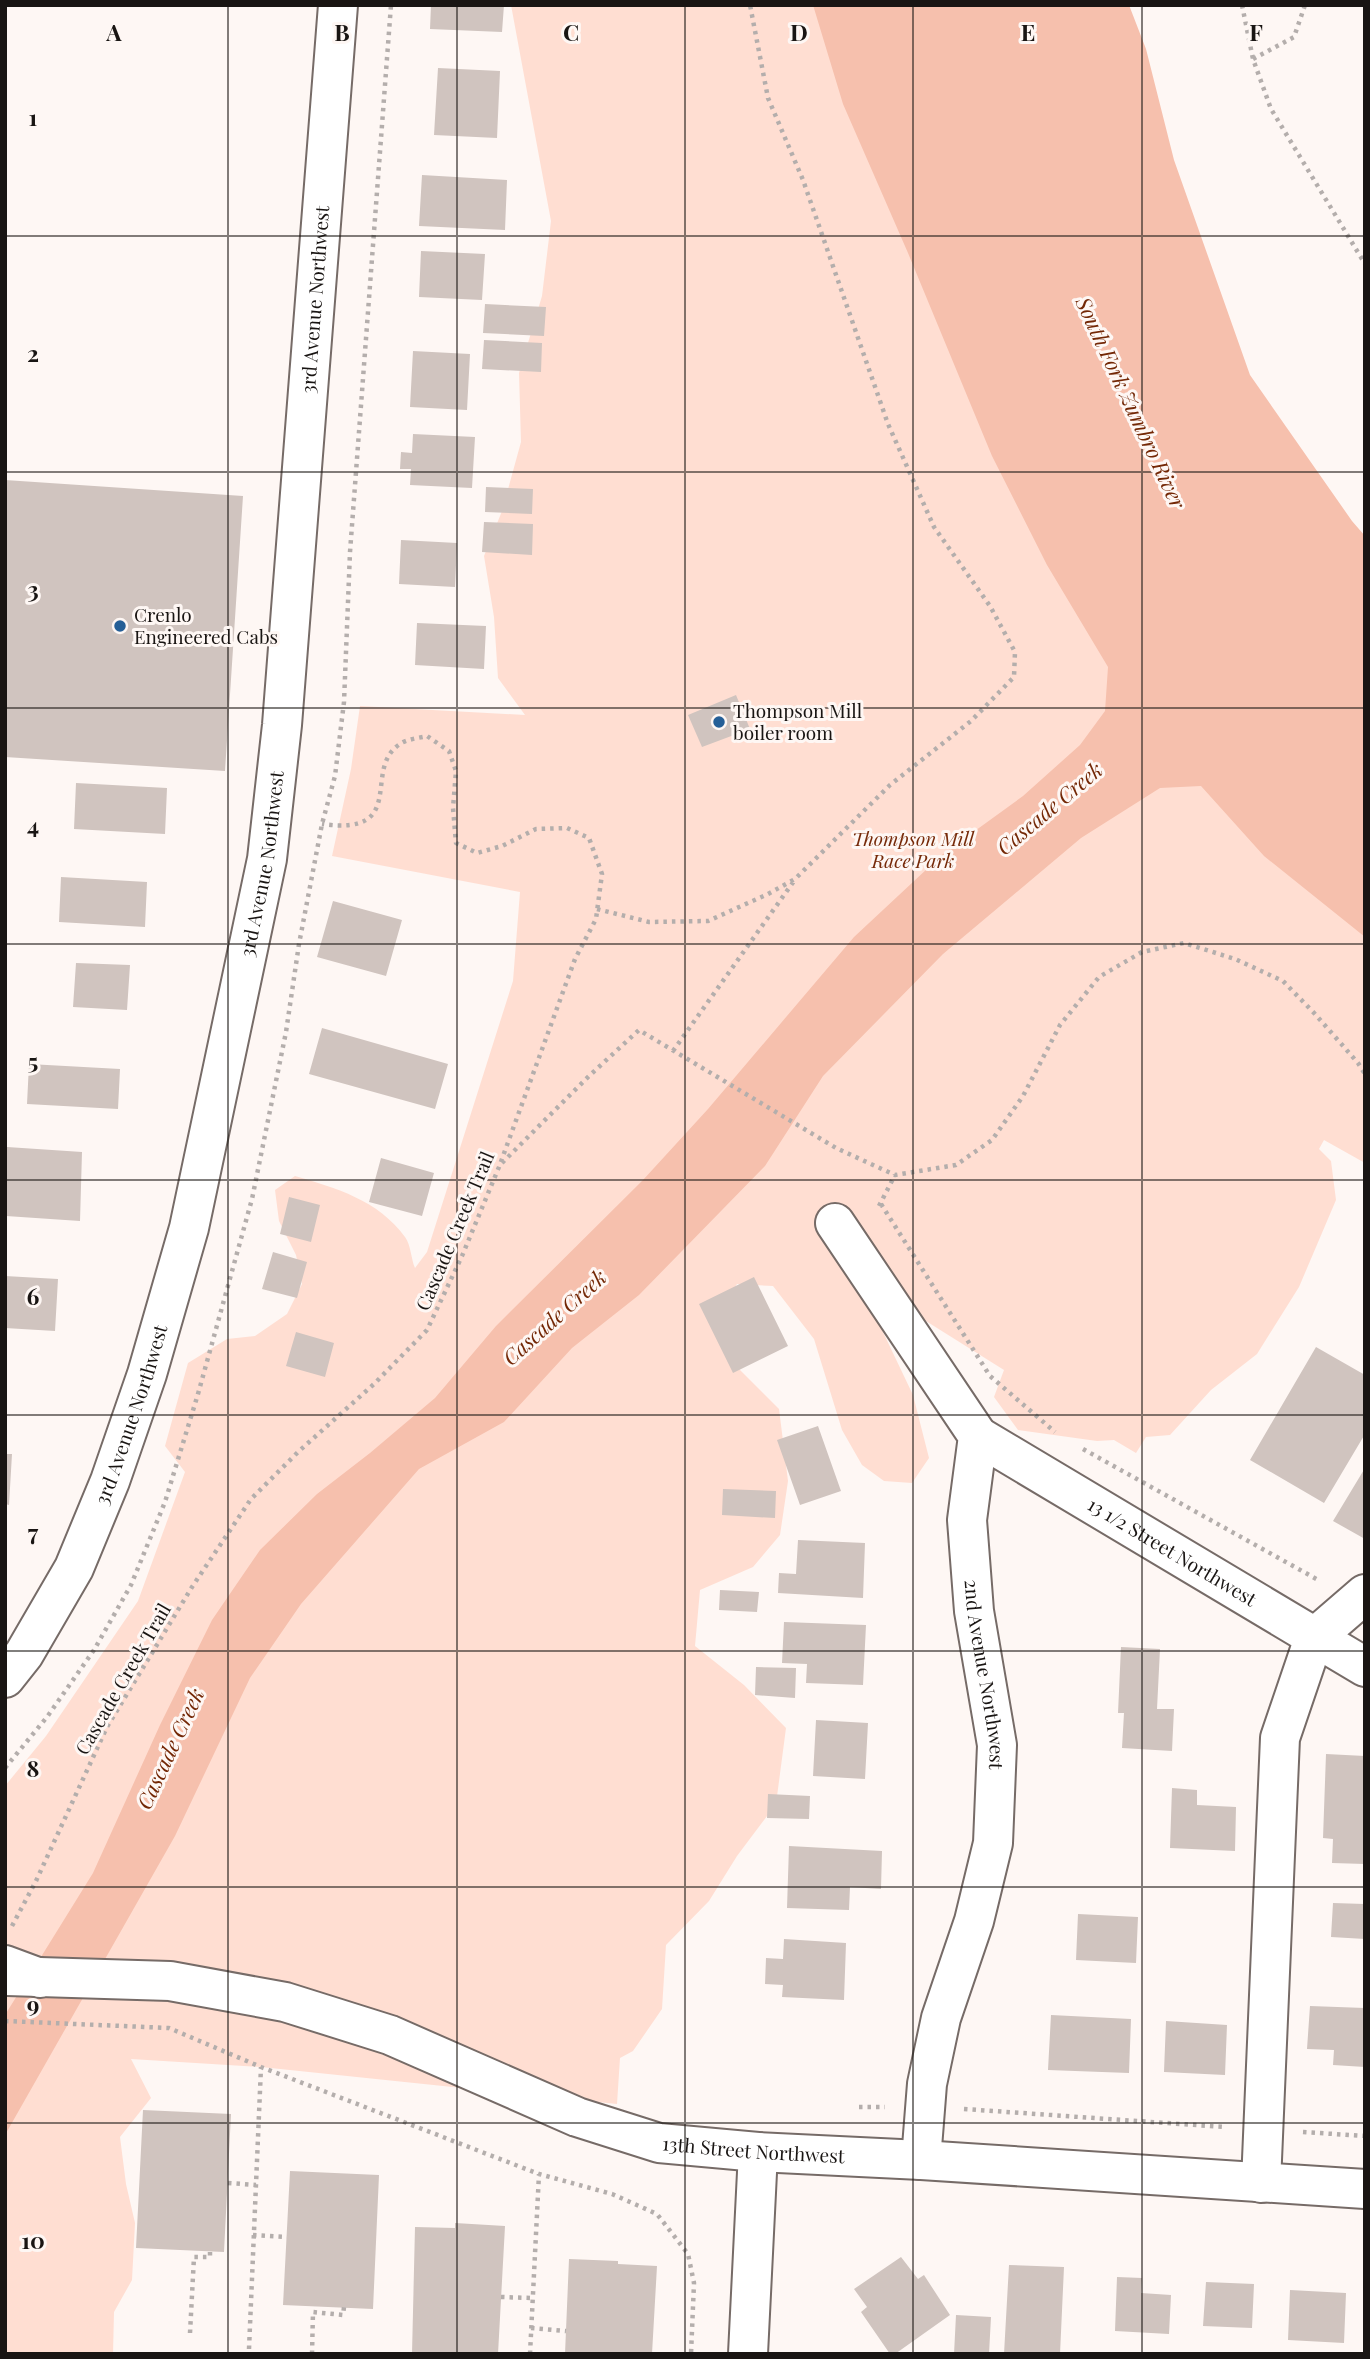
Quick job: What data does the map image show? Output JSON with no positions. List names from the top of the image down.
{
  "streets": {
    "street": [
      "3rd Avenue Northwest",
      "13 1/2 Street Northwest",
      "2nd Avenue Northwest",
      "13th Street Northwest"
    ],
    "path": ["Cascade Creek Trail"]
  },
  "crossings": [
    ["13 1/2 Street Northwest", "2nd Avenue Northwest"],
    ["2nd Avenue Northwest", "13th Street Northwest"]
  ],
  "water": ["South Fork Zumbro River", "Cascade Creek"],
  "parks": ["Thompson Mill Race Park"],
  "places": ["Crenlo Engineered Cabs", "Thompson Mill boiler room"],
  "grid": {
    "columns": [
      "A",
      "B",
      "C",
      "D",
      "E",
      "F"
    ],
    "rows": [
      "1",
      "2",
      "3",
      "4",
      "5",
      "6",
      "7",
      "8",
      "9",
      "10"
    ]
  }
}
